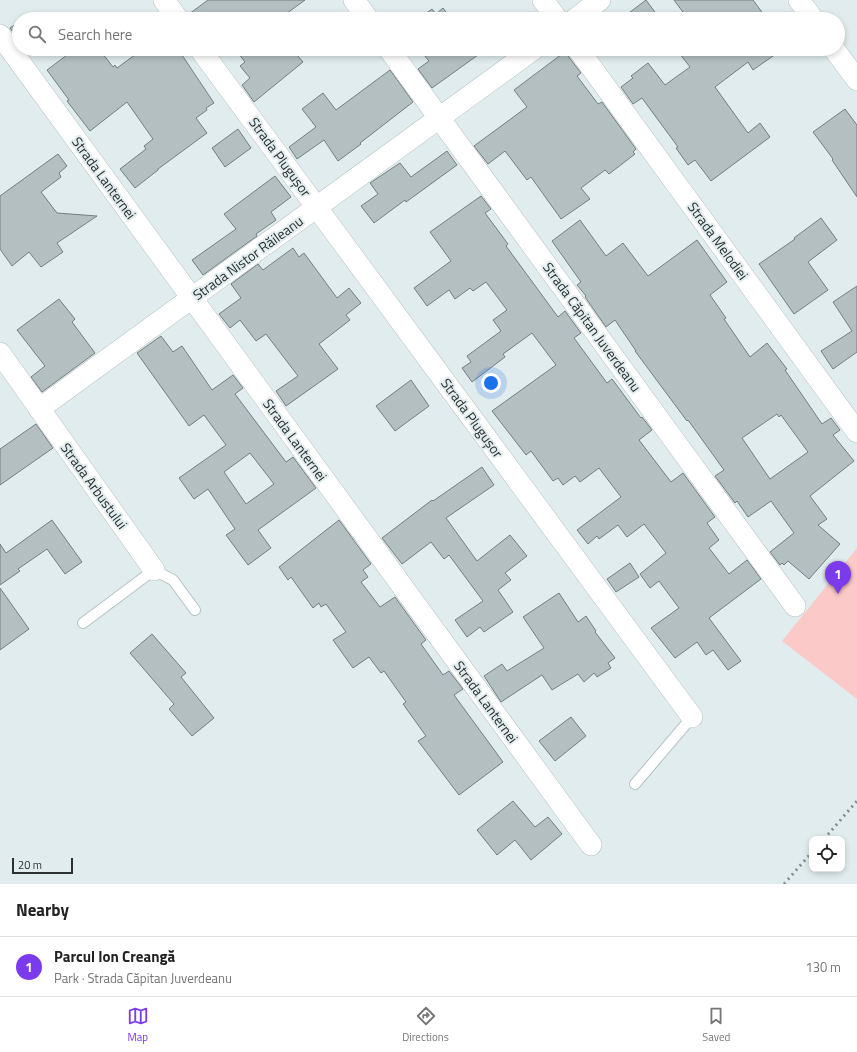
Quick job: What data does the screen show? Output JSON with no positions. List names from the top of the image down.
{
  "streets": {
    "street": [
      "Strada Plugușor",
      "Strada Lanternei",
      "Strada Melodiei",
      "Strada Nistor Răileanu",
      "Strada Căpitan Juverdeanu",
      "Strada Arbustului"
    ]
  },
  "crossings": [
    ["Strada Plugușor", "Strada Nistor Răileanu"],
    ["Strada Lanternei", "Strada Nistor Răileanu"],
    ["Strada Nistor Răileanu", "Strada Căpitan Juverdeanu"],
    ["Strada Nistor Răileanu", "Strada Arbustului"]
  ],
  "scale_bar": "20 m",
  "page": {
    "search": "Search here",
    "pins": "1",
    "scale": "20 m",
    "heading": "Nearby",
    "list": [
      {
        "mark": "1",
        "name": "Parcul Ion Creangă",
        "note": "Park · Strada Căpitan Juverdeanu",
        "value": "130 m"
      }
    ],
    "nav": ["Map", "Directions", "Saved"]
  }
}
